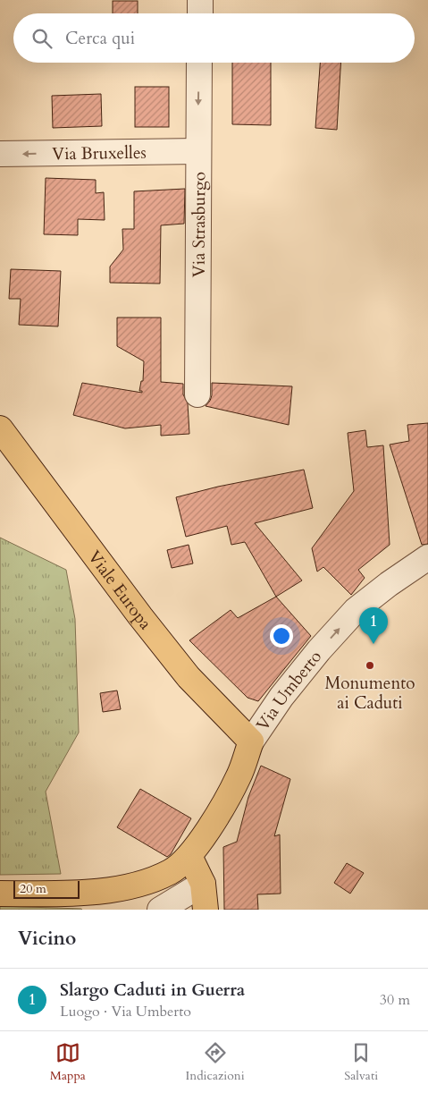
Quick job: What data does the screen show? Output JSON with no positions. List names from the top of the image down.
{
  "streets": {
    "main road": ["Viale Europa", "Via Umberto"],
    "street": ["Via Bruxelles", "Via Strasburgo"]
  },
  "crossings": [
    ["Via Bruxelles", "Via Strasburgo"],
    ["Viale Europa", "Via Umberto"]
  ],
  "one_way": ["Via Bruxelles", "Via Umberto"],
  "places": ["Monumento ai Caduti"],
  "scale_bar": "20 m",
  "page": {
    "search": "Cerca qui",
    "pins": "1",
    "scale": "20 m",
    "heading": "Vicino",
    "list": [
      {
        "mark": "1",
        "name": "Slargo Caduti in Guerra",
        "note": "Luogo · Via Umberto",
        "value": "30 m"
      }
    ],
    "nav": ["Mappa", "Indicazioni", "Salvati"]
  }
}
